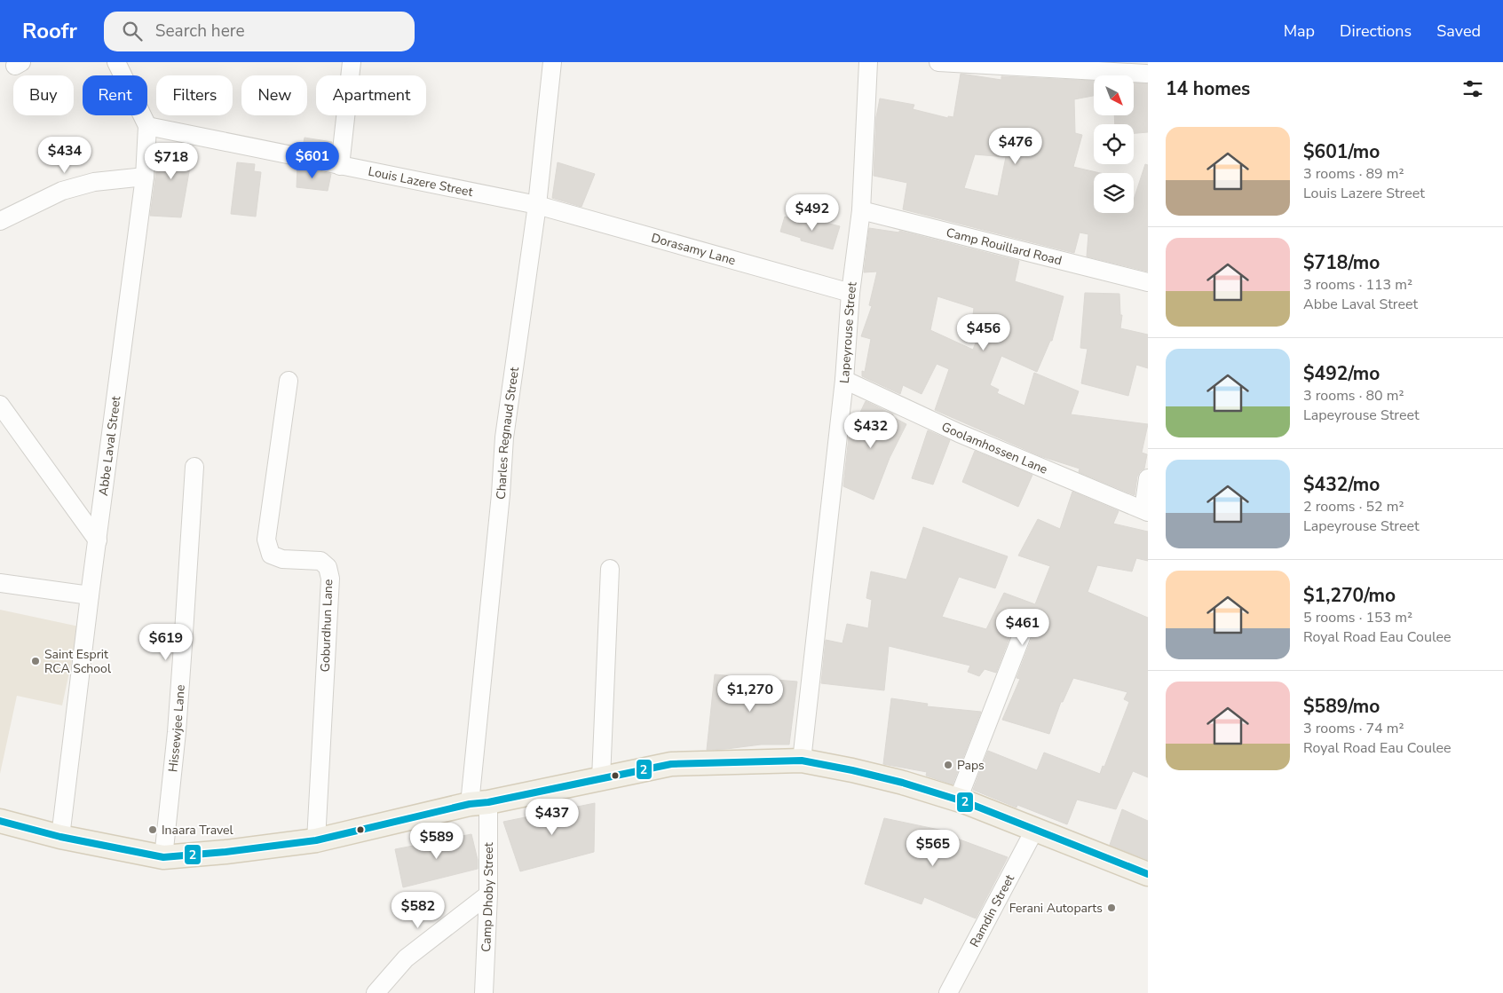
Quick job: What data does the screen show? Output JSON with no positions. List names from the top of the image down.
{
  "streets": {
    "street": [
      "Louis Lazere Street",
      "Camp Rouillard Road",
      "Dorasamy Lane",
      "Lapeyrouse Street",
      "Charles Regnaud Street",
      "Abbe Laval Street",
      "Goolamhossen Lane",
      "Goburdhun Lane",
      "Hissewjee Lane",
      "Camp Dhoby Street",
      "Ramdin Street"
    ]
  },
  "crossings": [
    ["Louis Lazere Street", "Dorasamy Lane"],
    ["Louis Lazere Street", "Charles Regnaud Street"],
    ["Louis Lazere Street", "Abbe Laval Street"],
    ["Camp Rouillard Road", "Lapeyrouse Street"],
    ["Dorasamy Lane", "Lapeyrouse Street"],
    ["Dorasamy Lane", "Charles Regnaud Street"],
    ["Lapeyrouse Street", "Goolamhossen Lane"],
    ["Charles Regnaud Street", "Camp Dhoby Street"]
  ],
  "places": [
    "Saint Esprit RCA School",
    "Paps",
    "Inaara Travel",
    "Ferani Autoparts"
  ],
  "lines": ["transit line 2"],
  "north": "bottom right",
  "page": {
    "header": "Roofr",
    "search": "Search here",
    "nav": ["Map", "Directions", "Saved"],
    "heading": "14 homes",
    "chip": [
      "Buy",
      "Rent",
      "Filters",
      "New",
      "Apartment"
    ],
    "list": [
      {
        "name": "$601/mo",
        "note": "3 rooms · 89 m² · Louis Lazere Street"
      },
      {
        "name": "$718/mo",
        "note": "3 rooms · 113 m² · Abbe Laval Street"
      },
      {
        "name": "$492/mo",
        "note": "3 rooms · 80 m² · Lapeyrouse Street"
      },
      {
        "name": "$432/mo",
        "note": "2 rooms · 52 m² · Lapeyrouse Street"
      },
      {
        "name": "$1,270/mo",
        "note": "5 rooms · 153 m² · Royal Road Eau Coulee"
      },
      {
        "name": "$589/mo",
        "note": "3 rooms · 74 m² · Royal Road Eau Coulee"
      }
    ],
    "price": [
      "$476",
      "$434",
      "$601",
      "$718",
      "$492",
      "$456",
      "$432",
      "$461",
      "$619",
      "$1,270",
      "$437",
      "$589",
      "$565",
      "$582"
    ]
  }
}
